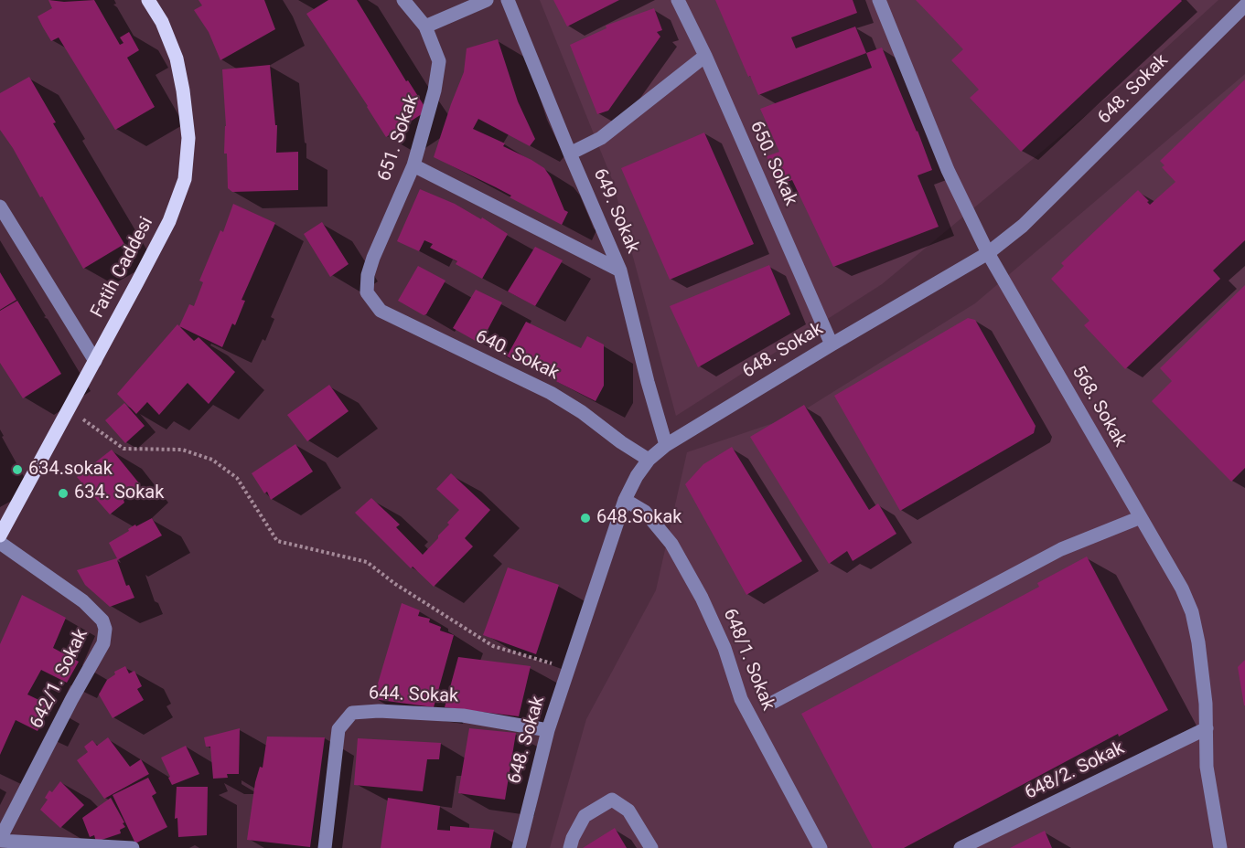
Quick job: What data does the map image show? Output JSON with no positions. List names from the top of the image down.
{
  "streets": {
    "main road": ["Fatih Caddesi"],
    "street": [
      "648. Sokak",
      "651. Sokak",
      "650. Sokak",
      "649. Sokak",
      "640. Sokak",
      "568. Sokak",
      "648/1. Sokak",
      "642/1. Sokak",
      "644. Sokak",
      "648/2. Sokak"
    ]
  },
  "crossings": [
    ["648. Sokak", "650. Sokak"],
    ["648. Sokak", "649. Sokak"],
    ["648. Sokak", "640. Sokak"],
    ["648. Sokak", "568. Sokak"],
    ["648. Sokak", "648/1. Sokak"],
    ["648. Sokak", "644. Sokak"],
    ["651. Sokak", "640. Sokak"],
    ["568. Sokak", "648/2. Sokak"]
  ],
  "places": ["634.sokak", "634. Sokak", "648.Sokak"]
}
